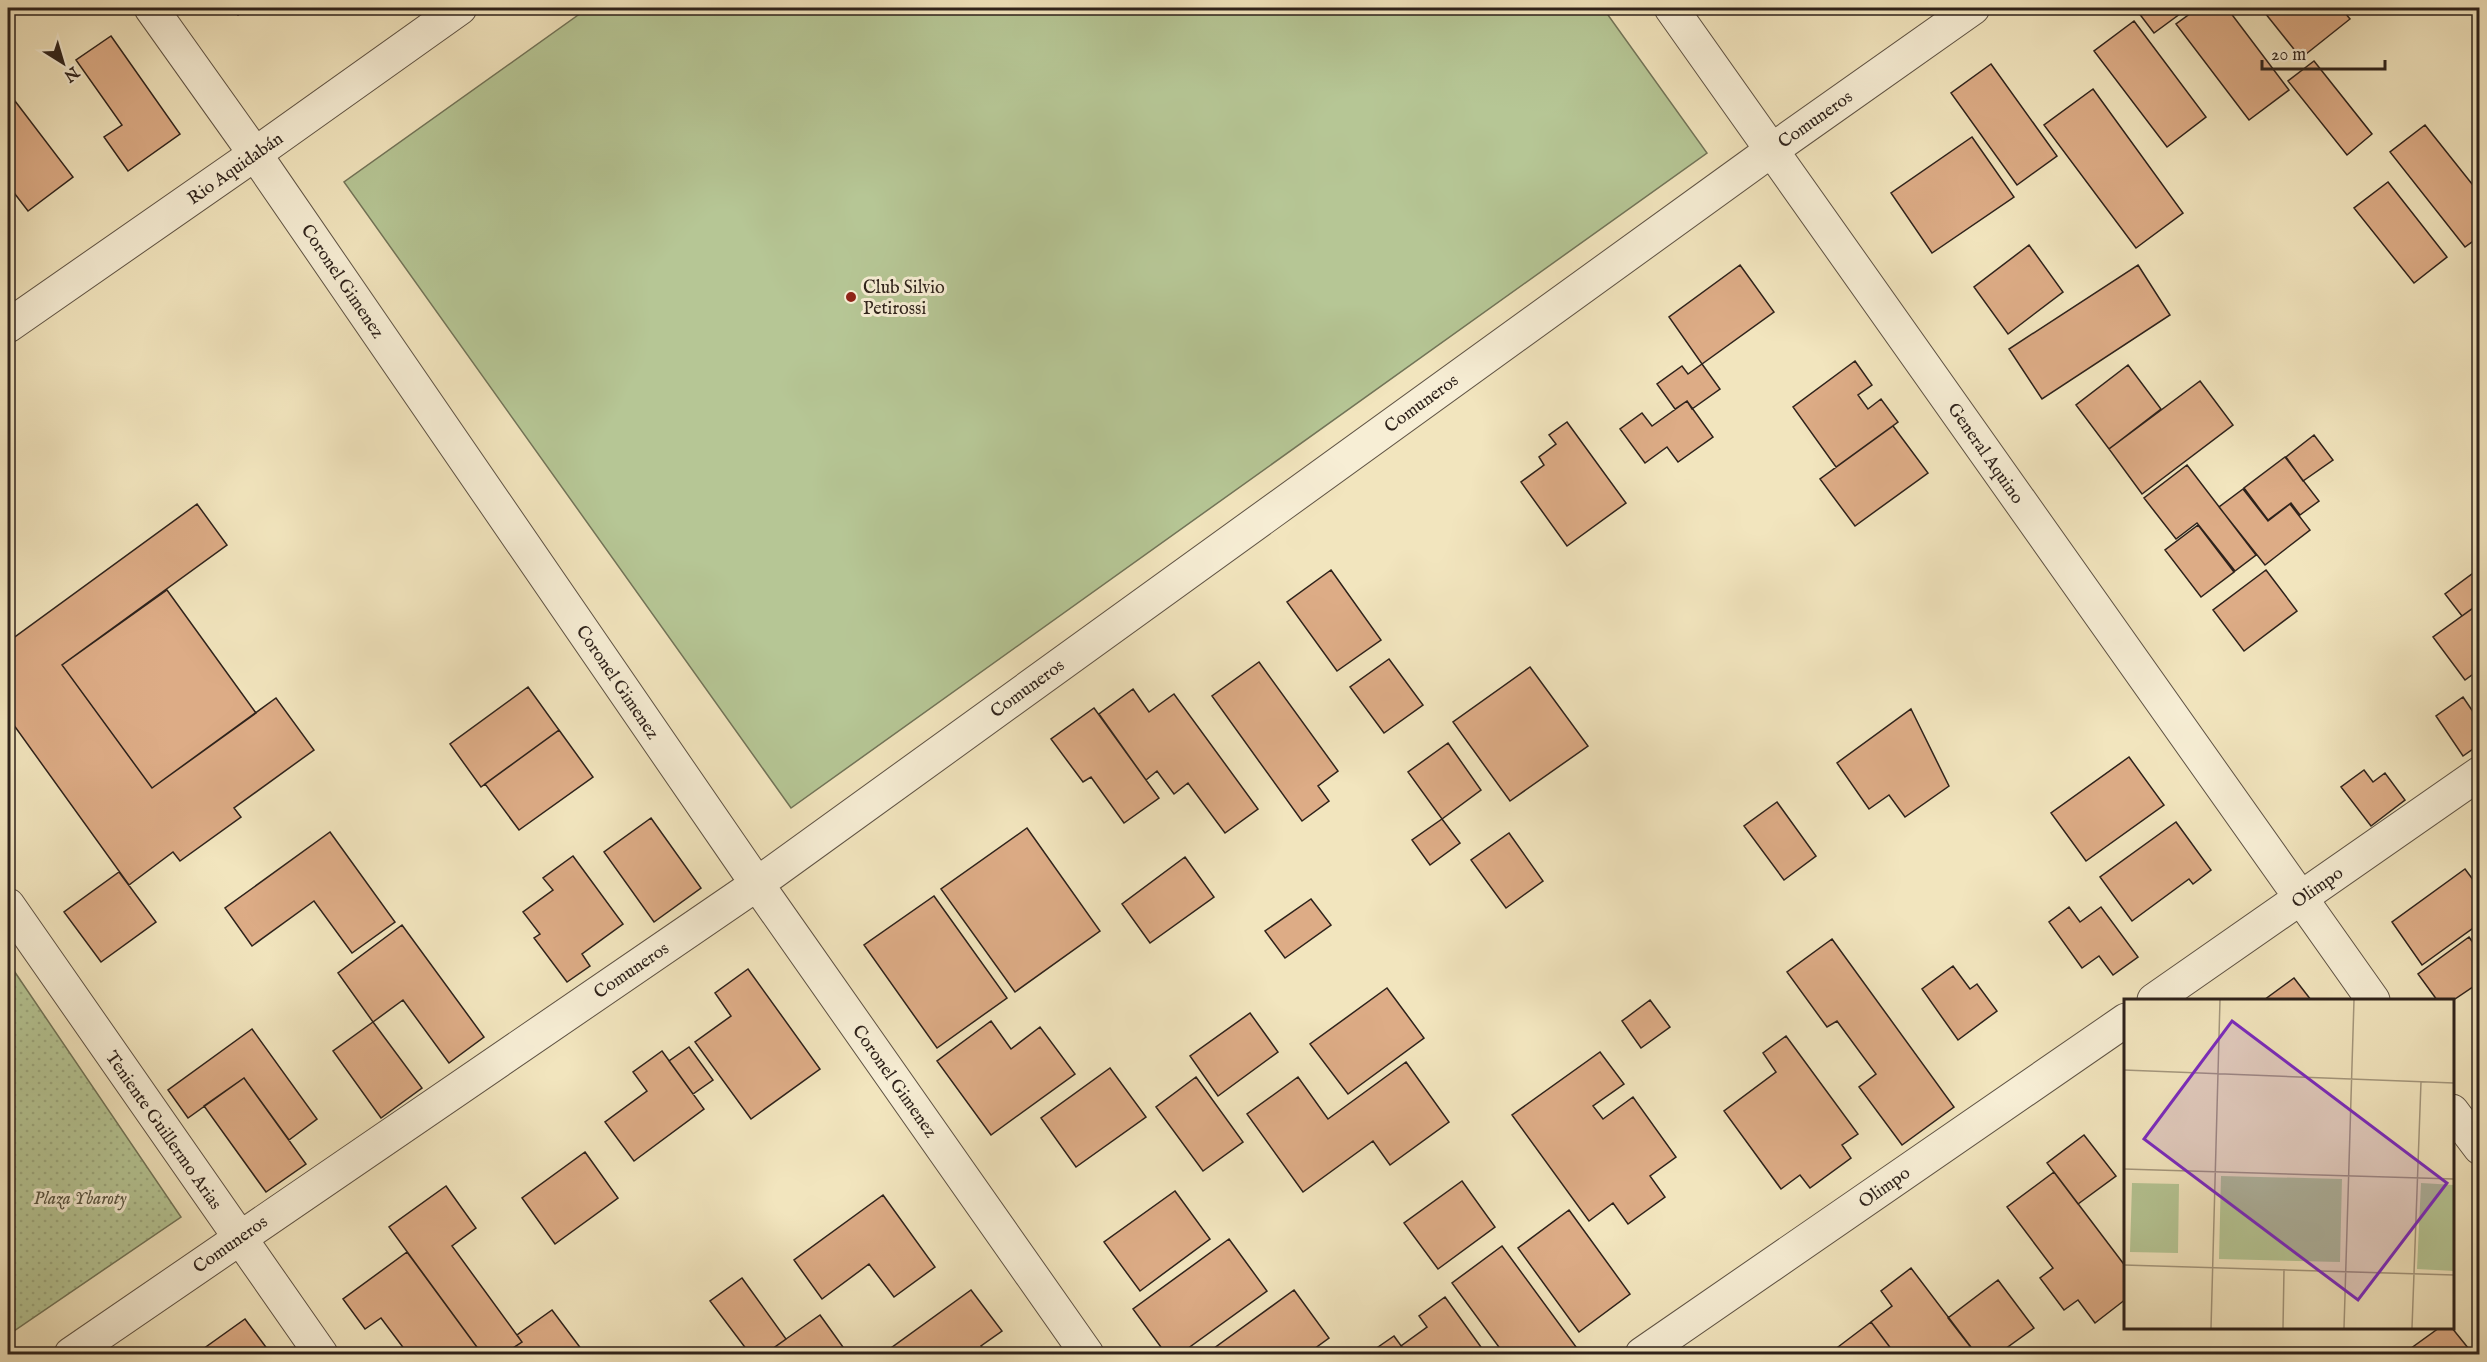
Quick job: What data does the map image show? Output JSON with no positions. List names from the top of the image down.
{
  "streets": {
    "street": [
      "Comuneros",
      "Rio Aquidabán",
      "Coronel Gimenez",
      "General Aquino",
      "Olimpo",
      "Teniente Guillermo Arias"
    ]
  },
  "crossings": [
    ["Comuneros", "Coronel Gimenez"],
    ["Comuneros", "General Aquino"],
    ["Comuneros", "Teniente Guillermo Arias"],
    ["Rio Aquidabán", "Coronel Gimenez"],
    ["General Aquino", "Olimpo"]
  ],
  "parks": ["Plaza Ybaroty"],
  "places": ["Club Silvio Petirossi"],
  "scale_bar": "20 m",
  "north": "bottom right"
}
